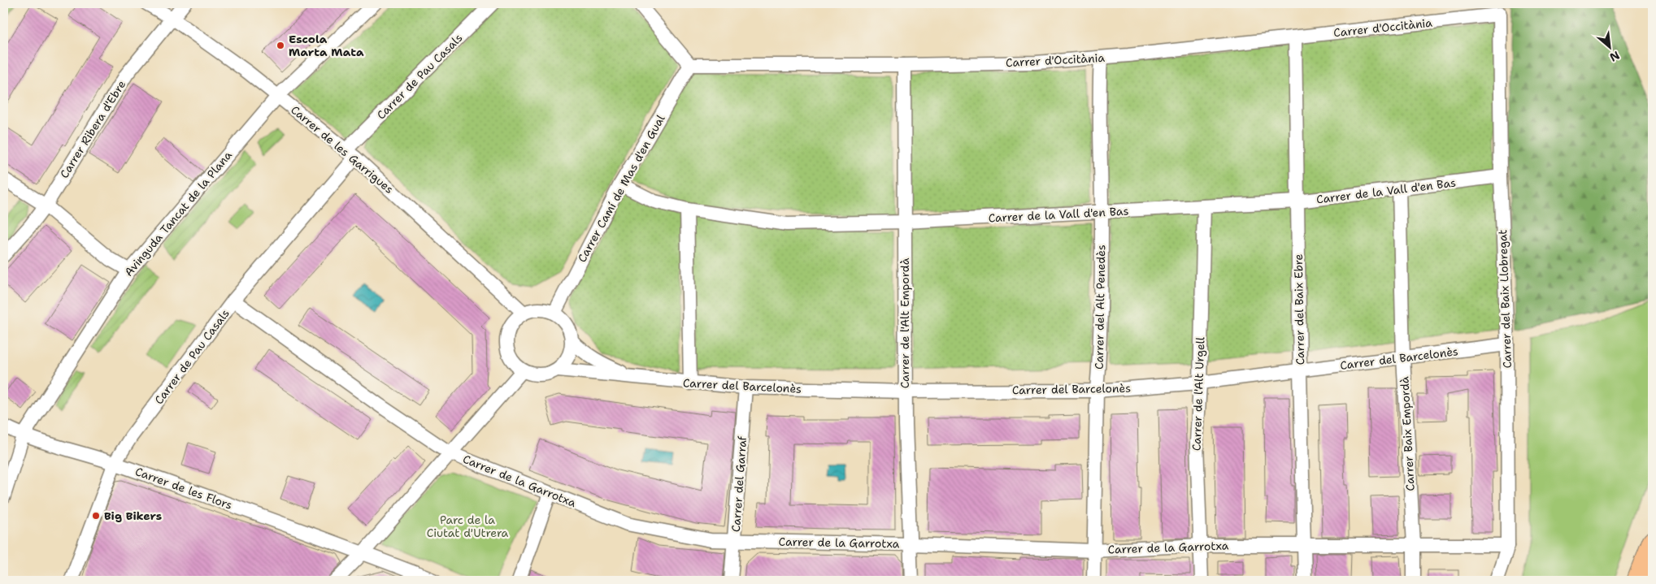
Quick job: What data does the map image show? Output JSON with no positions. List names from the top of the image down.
{
  "streets": {
    "street": [
      "Carrer d'Occitània",
      "Carrer de Pau Casals",
      "Carrer Ribera d'Ebre",
      "Carrer de les Garrigues",
      "Carrer Camí de Mas d'en Gual",
      "Carrer de la Vall d'en Bas",
      "Avinguda Tancat de la Plana",
      "Carrer del Baix Llobregat",
      "Carrer del Alt Penedès",
      "Carrer del Baix Ebre",
      "Carrer de l'Alt Empordà",
      "Carrer del Barcelonès",
      "Carrer de l'Alt Urgell",
      "Carrer Baix Empordà",
      "Carrer de la Garrotxa",
      "Carrer del Garraf",
      "Carrer de les Flors"
    ]
  },
  "crossings": [
    ["Carrer d'Occitània", "Carrer Camí de Mas d'en Gual"],
    ["Carrer d'Occitània", "Carrer del Baix Llobregat"],
    ["Carrer d'Occitània", "Carrer del Alt Penedès"],
    ["Carrer d'Occitània", "Carrer del Baix Ebre"],
    ["Carrer d'Occitània", "Carrer de l'Alt Empordà"],
    ["Carrer de Pau Casals", "Carrer de les Garrigues"],
    ["Carrer de Pau Casals", "Carrer de la Garrotxa"],
    ["Carrer de Pau Casals", "Carrer de les Flors"],
    ["Carrer Ribera d'Ebre", "Carrer de les Garrigues"],
    ["Carrer de les Garrigues", "Carrer Camí de Mas d'en Gual"],
    ["Carrer de les Garrigues", "Avinguda Tancat de la Plana"],
    ["Carrer de les Garrigues", "Carrer del Barcelonès"],
    ["Carrer Camí de Mas d'en Gual", "Carrer de la Vall d'en Bas"],
    ["Carrer Camí de Mas d'en Gual", "Carrer del Barcelonès"],
    ["Carrer de la Vall d'en Bas", "Carrer del Baix Llobregat"],
    ["Carrer de la Vall d'en Bas", "Carrer del Alt Penedès"],
    ["Carrer de la Vall d'en Bas", "Carrer del Baix Ebre"],
    ["Carrer de la Vall d'en Bas", "Carrer de l'Alt Empordà"],
    ["Carrer de la Vall d'en Bas", "Carrer de l'Alt Urgell"],
    ["Carrer de la Vall d'en Bas", "Carrer Baix Empordà"],
    ["Avinguda Tancat de la Plana", "Carrer de les Flors"],
    ["Carrer del Baix Llobregat", "Carrer del Barcelonès"],
    ["Carrer del Baix Llobregat", "Carrer de la Garrotxa"],
    ["Carrer del Alt Penedès", "Carrer del Barcelonès"],
    ["Carrer del Alt Penedès", "Carrer de la Garrotxa"],
    ["Carrer del Baix Ebre", "Carrer del Barcelonès"],
    ["Carrer del Baix Ebre", "Carrer de la Garrotxa"],
    ["Carrer de l'Alt Empordà", "Carrer del Barcelonès"],
    ["Carrer de l'Alt Empordà", "Carrer de la Garrotxa"],
    ["Carrer del Barcelonès", "Carrer de l'Alt Urgell"],
    ["Carrer del Barcelonès", "Carrer Baix Empordà"],
    ["Carrer del Barcelonès", "Carrer del Garraf"],
    ["Carrer de l'Alt Urgell", "Carrer de la Garrotxa"],
    ["Carrer Baix Empordà", "Carrer de la Garrotxa"],
    ["Carrer de la Garrotxa", "Carrer del Garraf"]
  ],
  "parks": ["Parc de la Ciutat d'Utrera"],
  "places": ["Escola Marta Mata", "Big Bikers"],
  "north": "bottom right"
}
